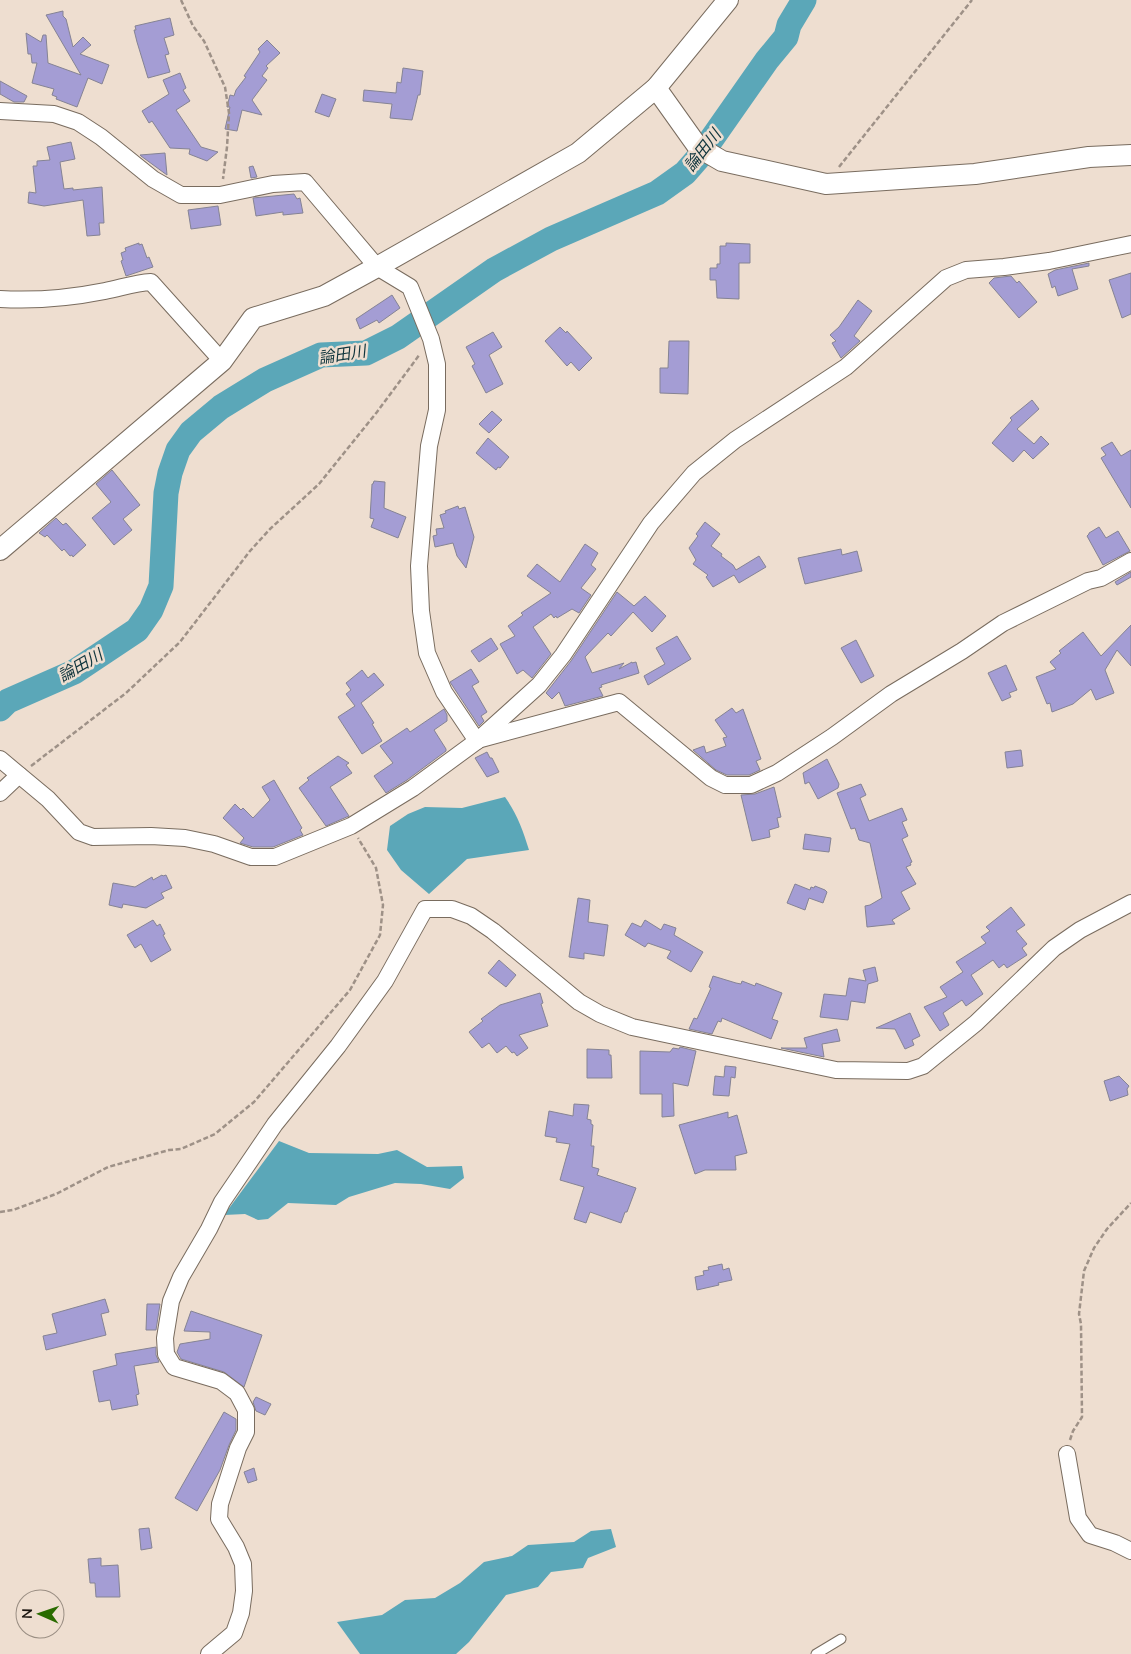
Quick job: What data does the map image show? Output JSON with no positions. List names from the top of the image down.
{
  "water": ["論田川"],
  "north": "left"
}
